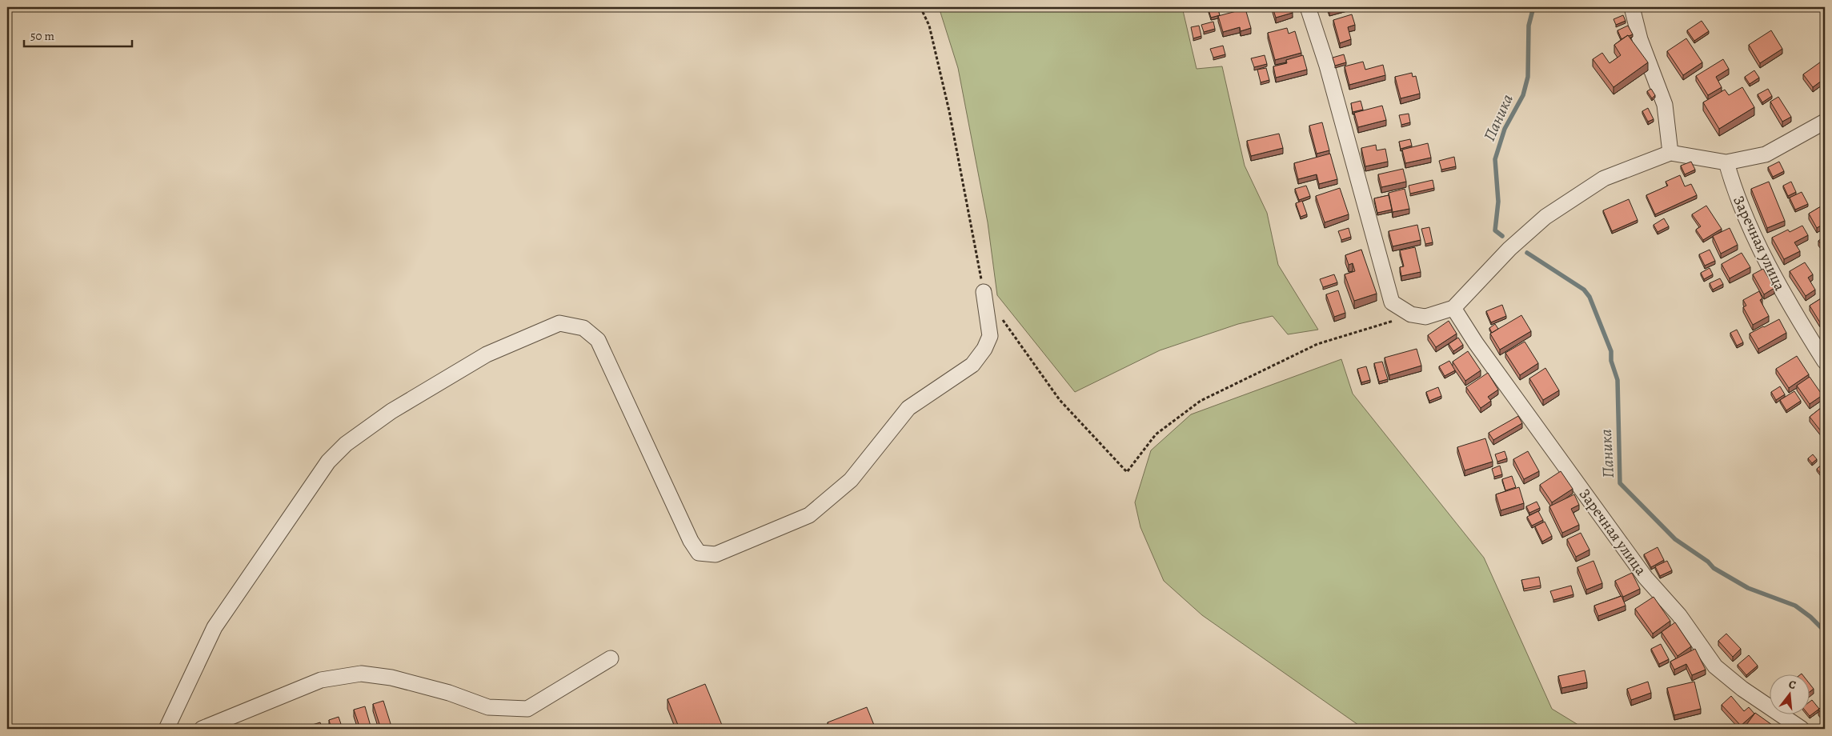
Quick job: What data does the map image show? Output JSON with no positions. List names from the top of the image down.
{
  "streets": {
    "street": ["Заречная улица"]
  },
  "water": ["Паника"],
  "scale_bar": "50 m",
  "north": "top"
}
